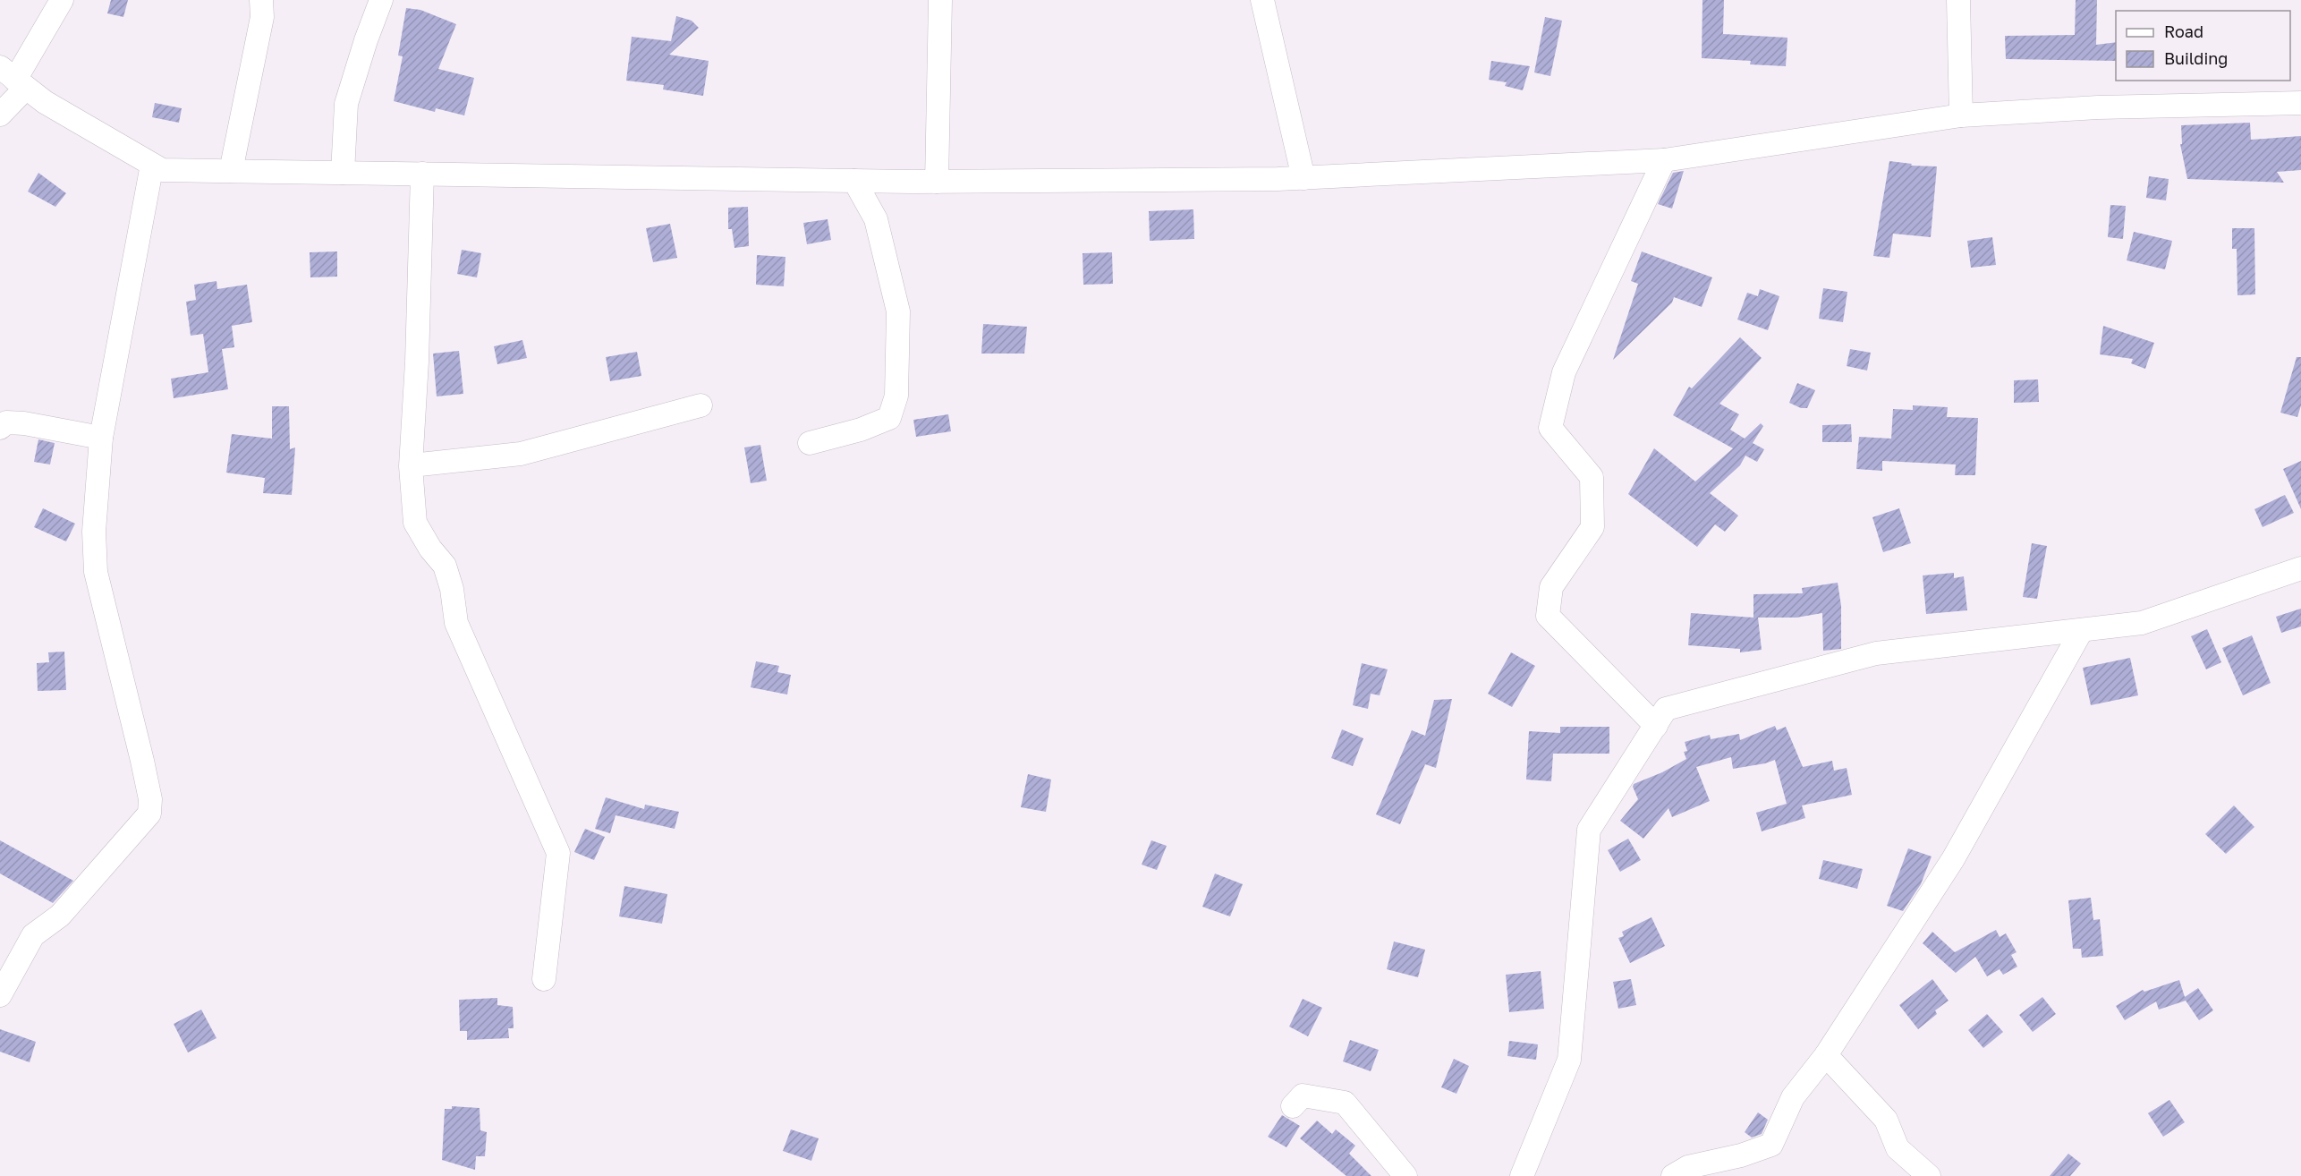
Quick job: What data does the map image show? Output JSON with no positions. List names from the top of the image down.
{
  "legend": ["Road", "Building"]
}
